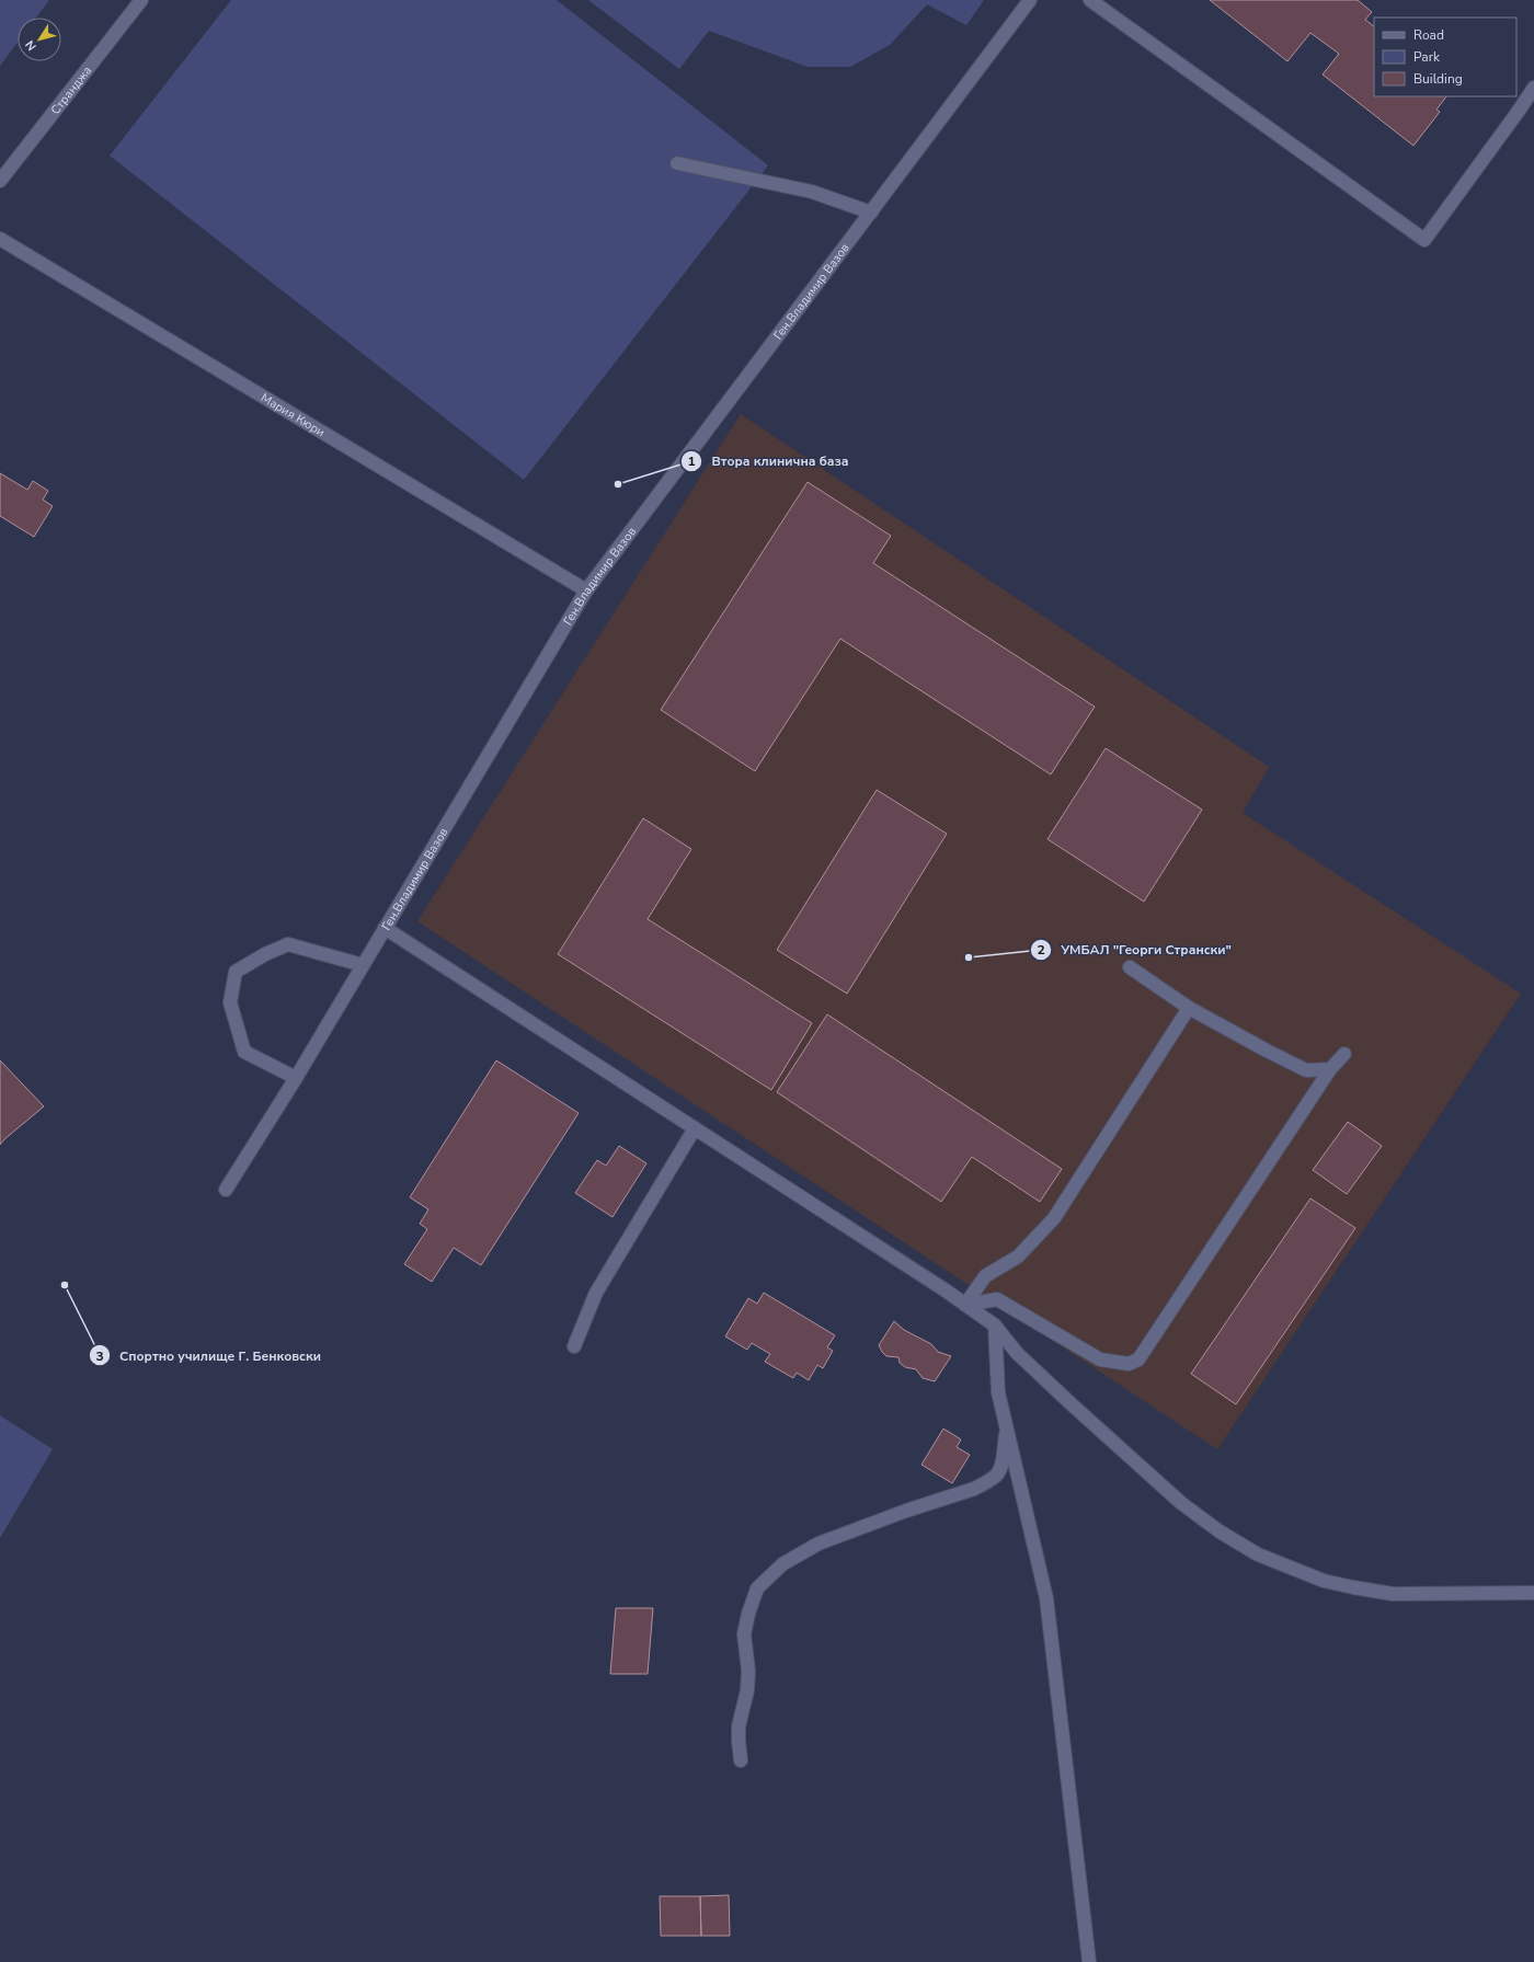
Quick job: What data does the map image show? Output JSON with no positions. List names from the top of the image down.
{
  "streets": {
    "street": ["Странджа", "Ген.Владимир Вазов", "Мария Кюри"]
  },
  "crossings": [
    ["Ген.Владимир Вазов", "Мария Кюри"]
  ],
  "places": ["Втора клинична база", "УМБАЛ \"Георги Странски\"", "Спортно училище Г. Бенковски"],
  "legend": ["Road", "Park", "Building"],
  "north": "bottom left"
}
